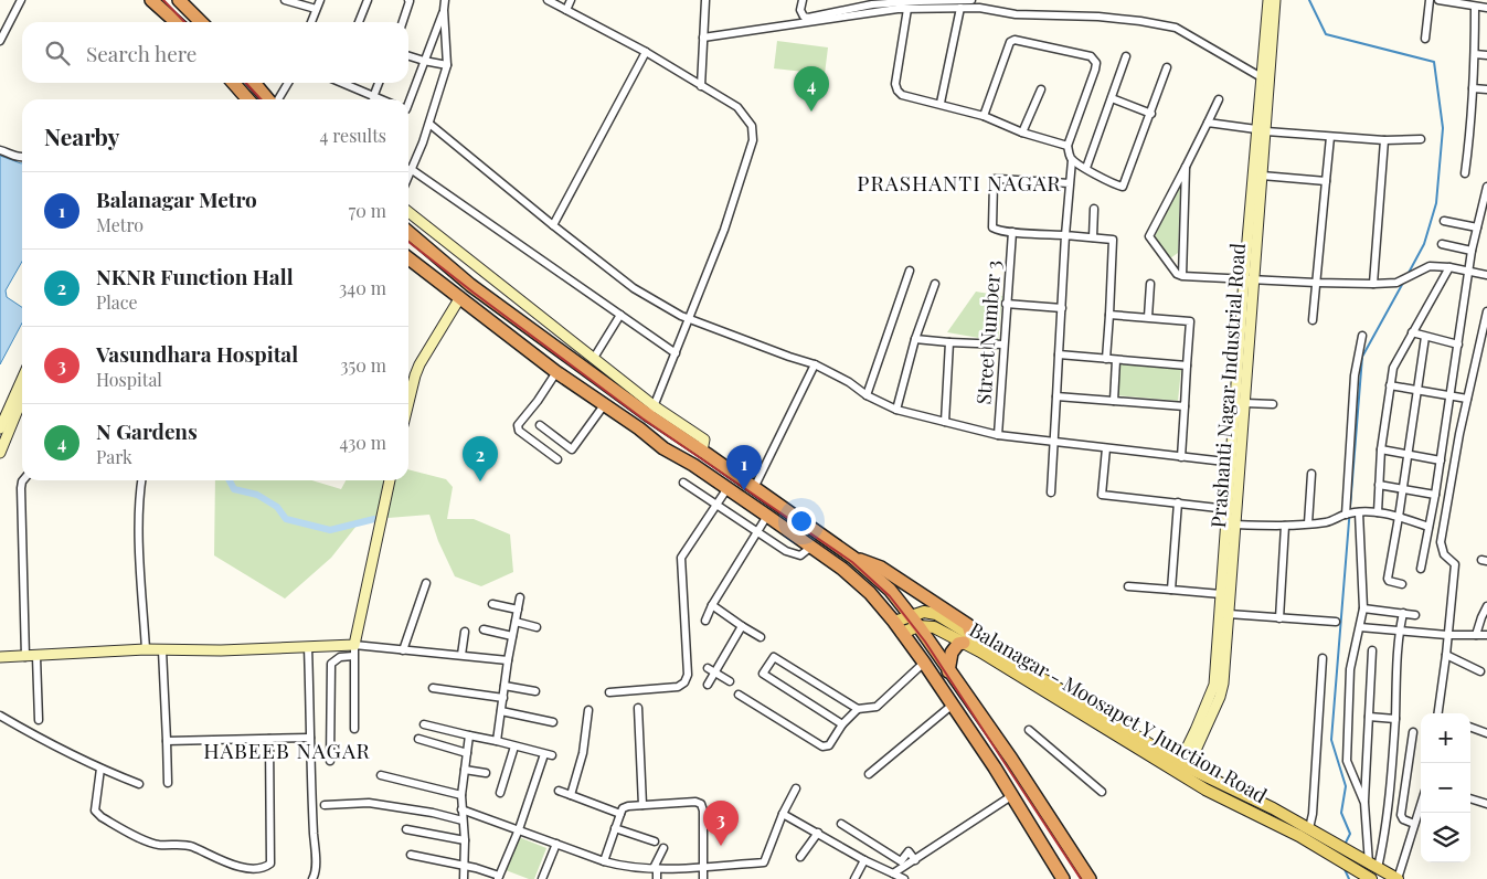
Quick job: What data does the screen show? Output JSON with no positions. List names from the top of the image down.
{
  "streets": {
    "main road": ["Balanagar - Moosapet Y Junction Road"],
    "street": ["Street Number 3", "Prashanti Nagar Industrial Road"]
  },
  "districts": ["PRASHANTI NAGAR", "HABEEB NAGAR"],
  "page": {
    "search": "Search here",
    "pins": [
      "4",
      "2",
      "1",
      "3"
    ],
    "heading": ["Nearby", "4 results"],
    "list": [
      {
        "mark": "1",
        "name": "Balanagar Metro",
        "note": "Metro",
        "value": "70 m"
      },
      {
        "mark": "2",
        "name": "NKNR Function Hall",
        "note": "Place",
        "value": "340 m"
      },
      {
        "mark": "3",
        "name": "Vasundhara Hospital",
        "note": "Hospital",
        "value": "350 m"
      },
      {
        "mark": "4",
        "name": "N Gardens",
        "note": "Park",
        "value": "430 m"
      }
    ],
    "map_buttons": ["+", "−"]
  }
}
